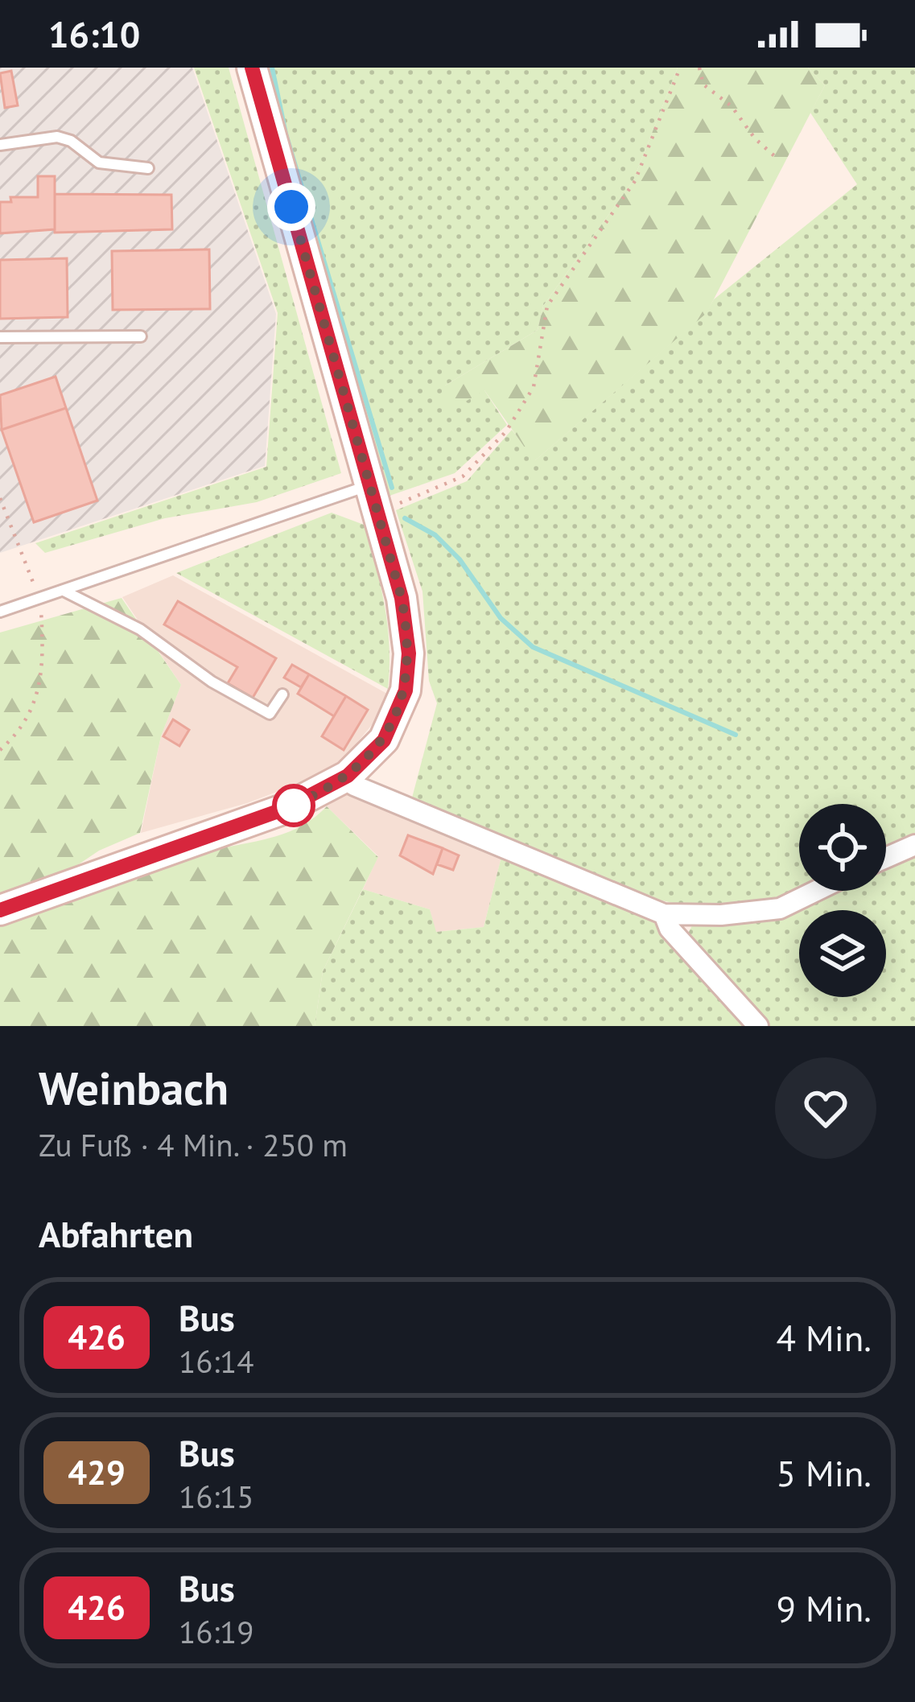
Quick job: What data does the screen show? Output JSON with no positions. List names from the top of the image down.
{
  "lines": ["bus line 426"],
  "page": {
    "status": "16:10",
    "heading": [
      ["Weinbach", "Zu Fuß · 4 Min. · 250 m"],
      "Abfahrten"
    ],
    "list": [
      {
        "mark": "426",
        "name": "Bus",
        "note": "16:14",
        "value": "4 Min."
      },
      {
        "mark": "429",
        "name": "Bus",
        "note": "16:15",
        "value": "5 Min."
      },
      {
        "mark": "426",
        "name": "Bus",
        "note": "16:19",
        "value": "9 Min."
      }
    ]
  }
}
